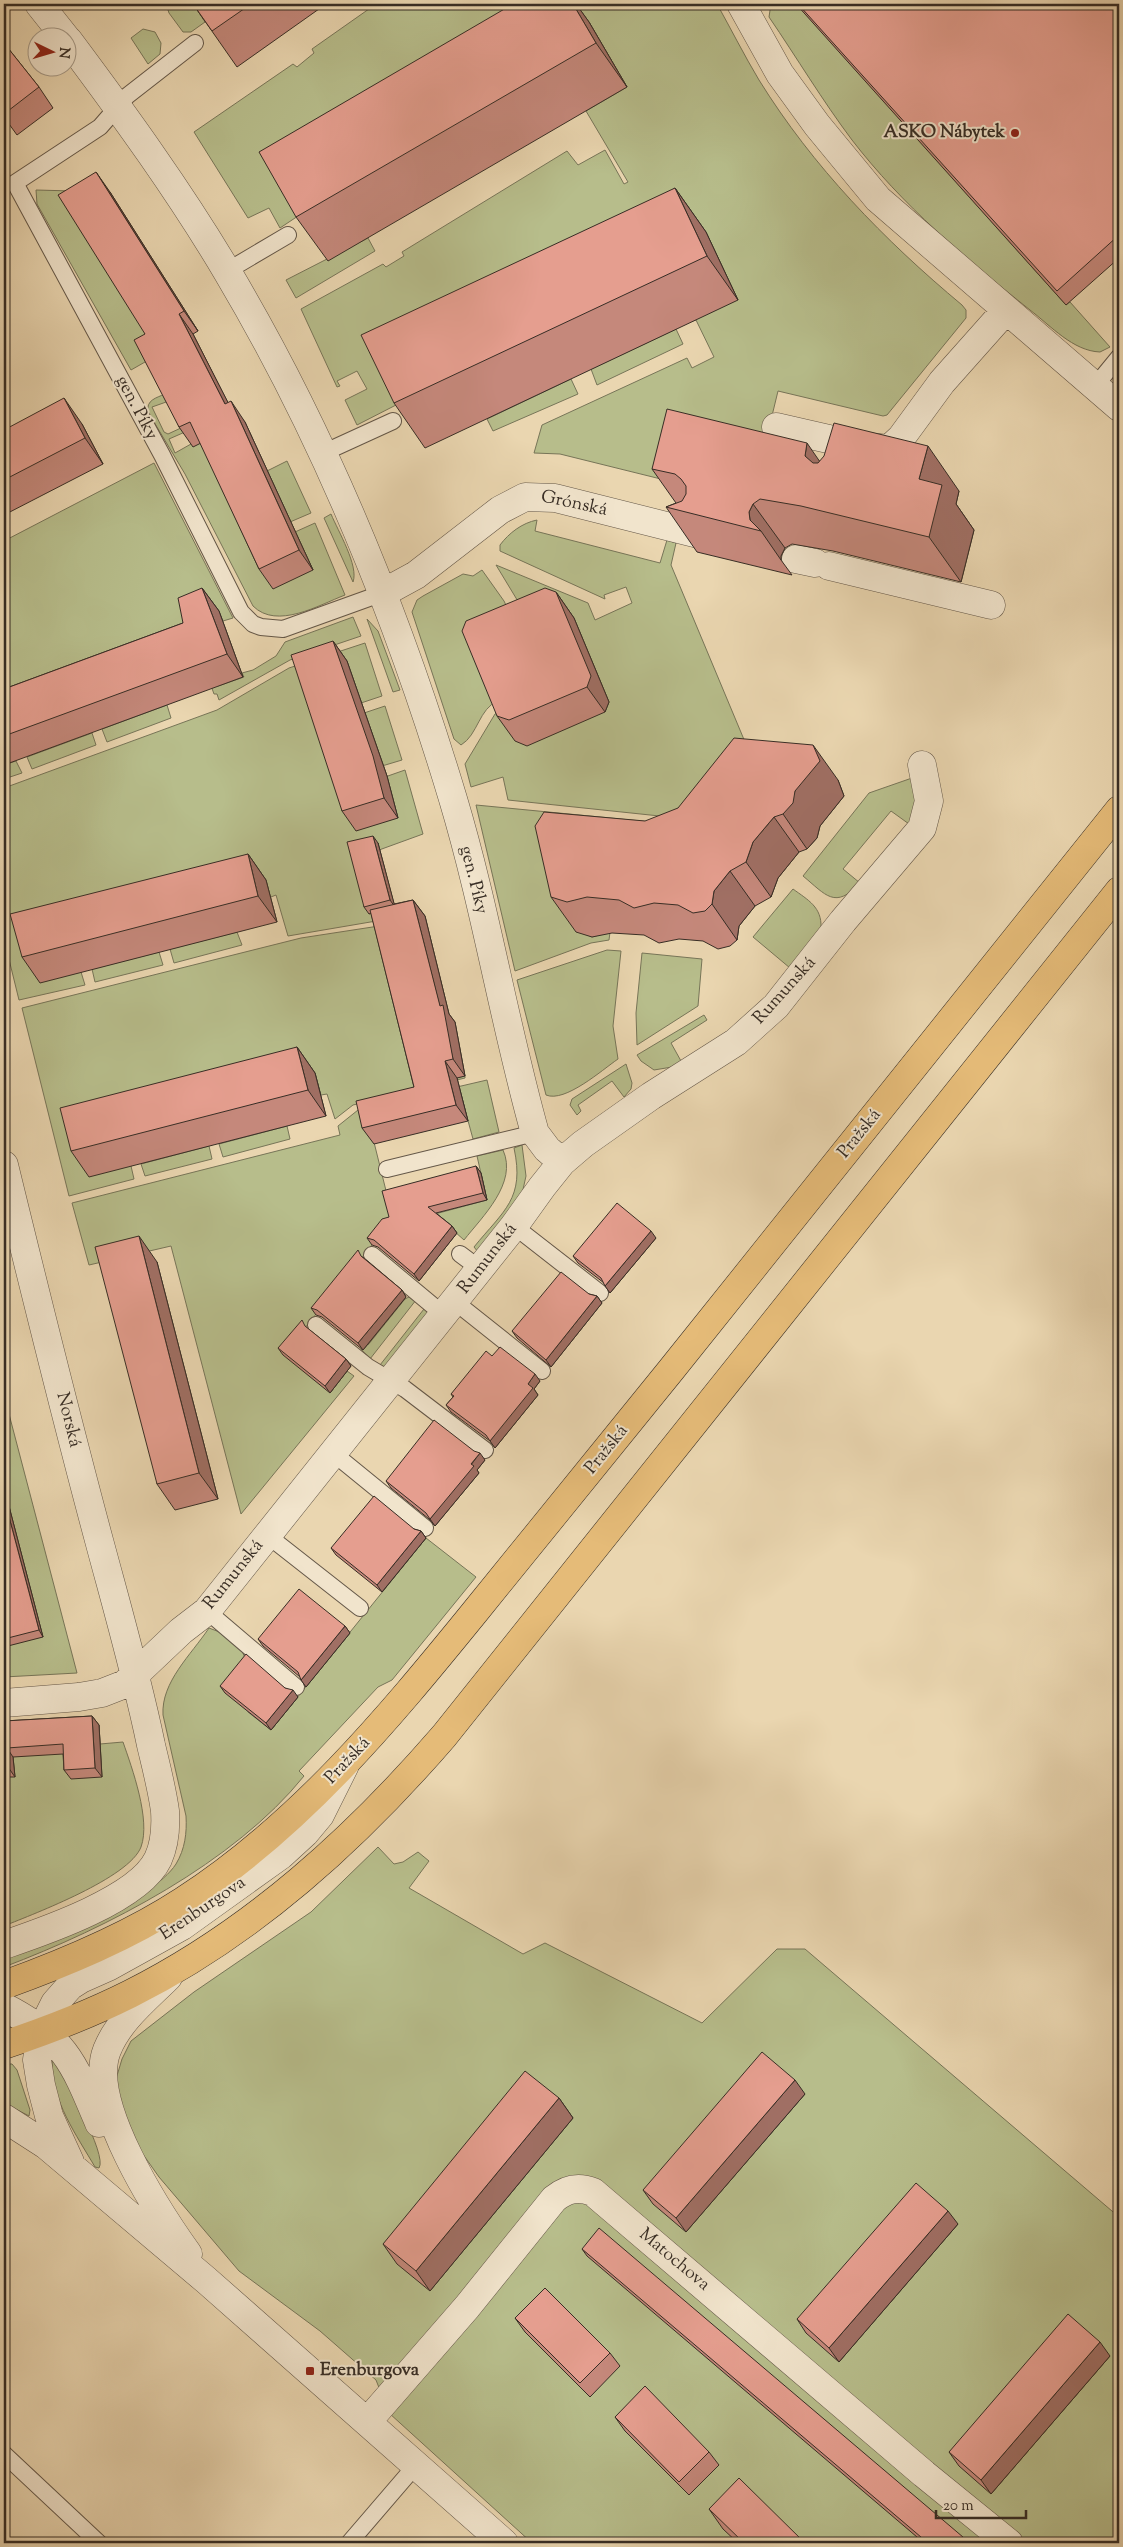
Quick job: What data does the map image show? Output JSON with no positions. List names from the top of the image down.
{
  "streets": {
    "main road": ["Pražská"],
    "street": [
      "gen. Píky",
      "Grónská",
      "Rumunská",
      "Norská",
      "Erenburgova",
      "Matochova"
    ]
  },
  "crossings": [
    ["gen. Píky", "Grónská"],
    ["gen. Píky", "Rumunská"],
    ["Rumunská", "Norská"],
    ["Pražská", "Erenburgova"],
    ["Erenburgova", "Matochova"]
  ],
  "places": {
    "other": ["ASKO Nábytek"],
    "transit": ["Erenburgova"]
  },
  "scale_bar": "20 m",
  "north": "right"
}
